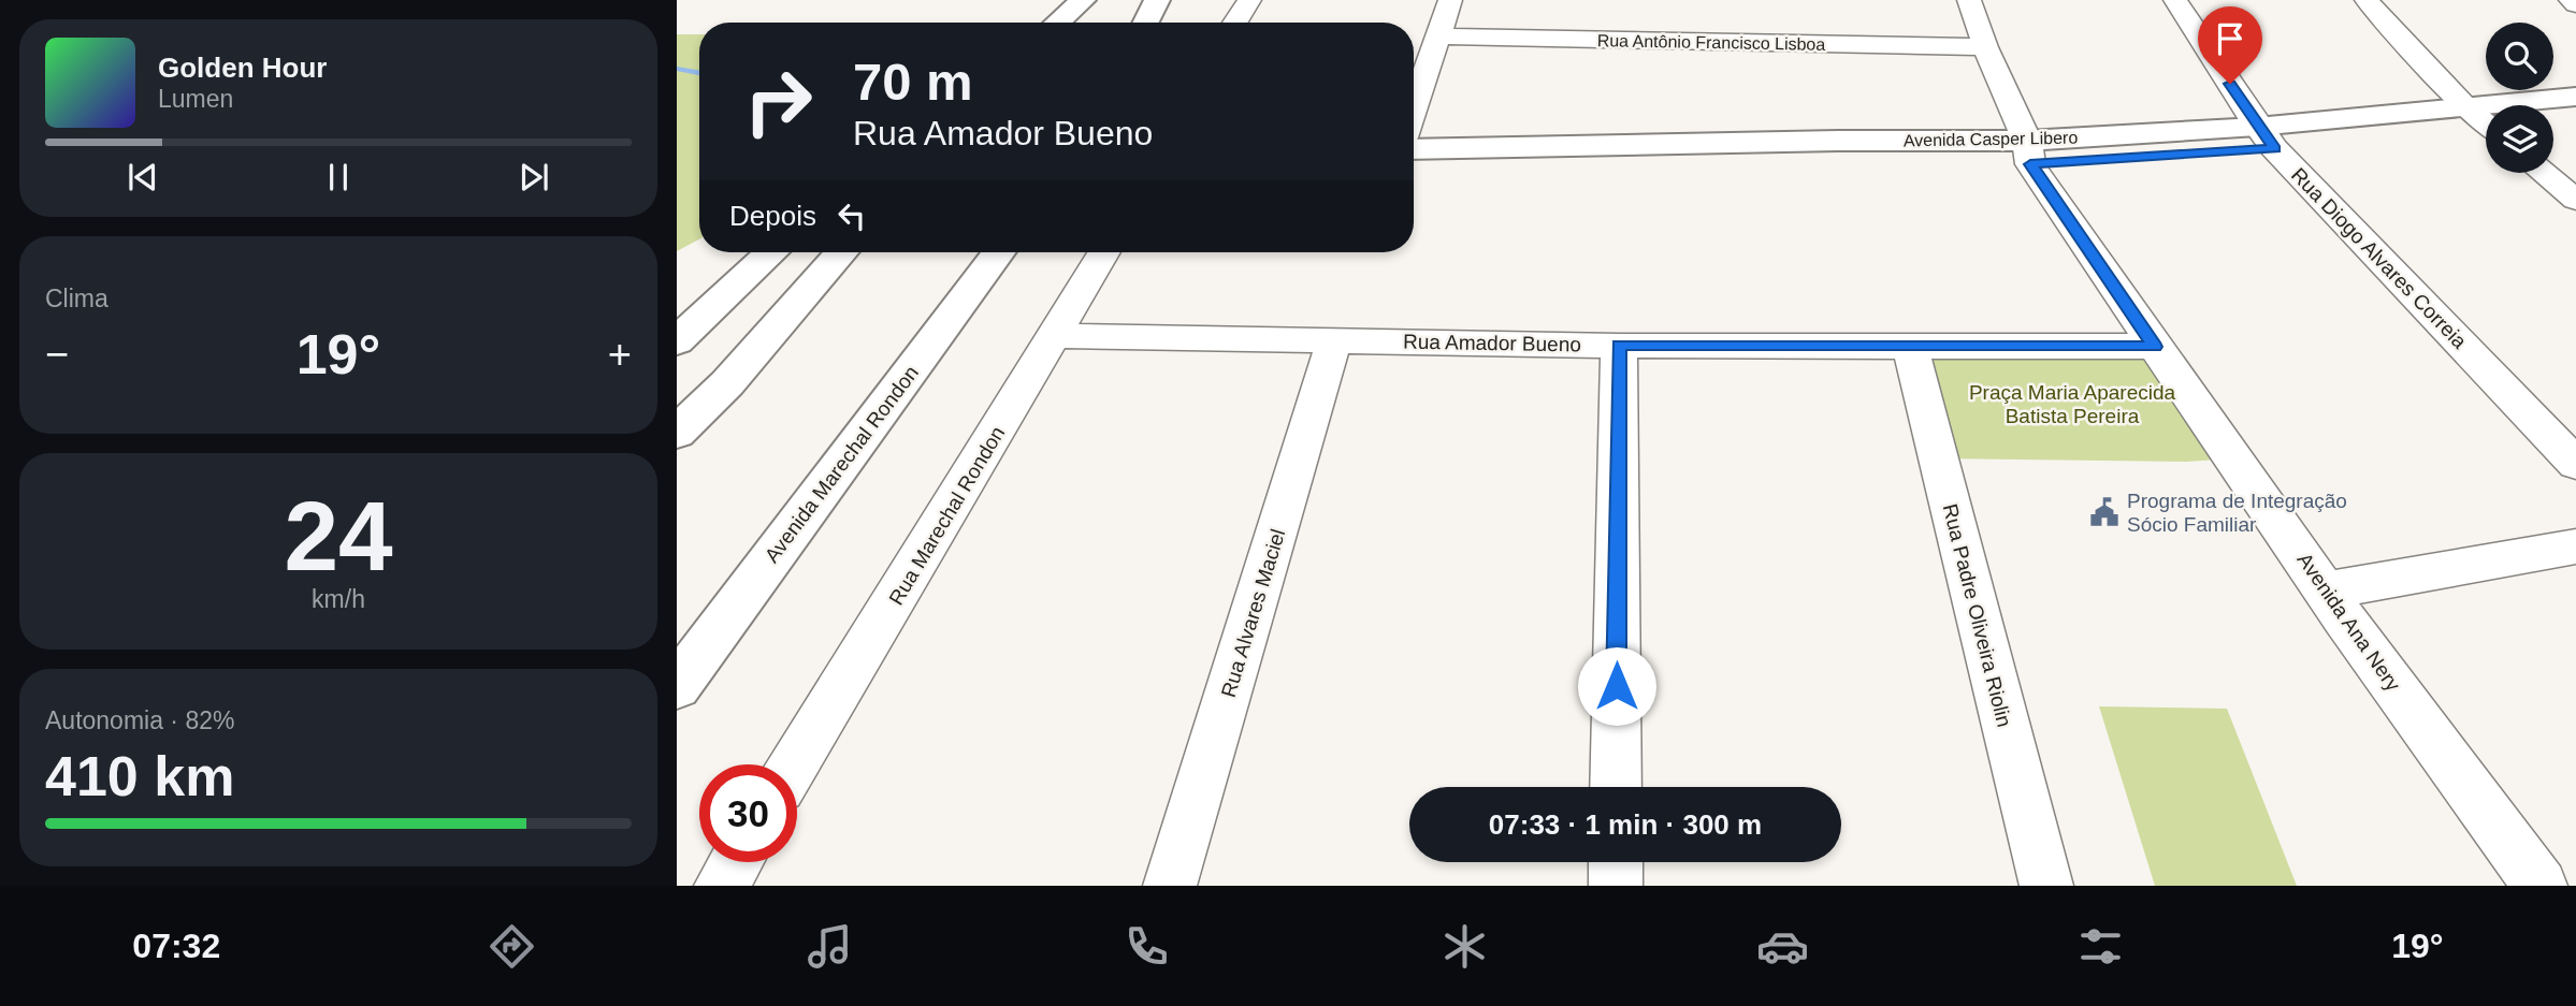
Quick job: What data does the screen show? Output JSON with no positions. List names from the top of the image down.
{
  "streets": {
    "street": [
      "Rua Antônio Francisco Lisboa",
      "Avenida Casper Libero",
      "Rua Diogo Alvares Correia",
      "Rua Amador Bueno",
      "Avenida Marechal Rondon",
      "Rua Marechal Rondon",
      "Rua Alvares Maciel",
      "Rua Padre Oliveira Riolin",
      "Avenida Ana Nery"
    ]
  },
  "crossings": [
    ["Rua Antônio Francisco Lisboa", "Avenida Ana Nery"],
    ["Avenida Casper Libero", "Rua Diogo Alvares Correia"],
    ["Avenida Casper Libero", "Avenida Ana Nery"],
    ["Rua Amador Bueno", "Rua Marechal Rondon"],
    ["Rua Amador Bueno", "Rua Alvares Maciel"],
    ["Rua Amador Bueno", "Rua Padre Oliveira Riolin"],
    ["Rua Amador Bueno", "Avenida Ana Nery"]
  ],
  "parks": ["Praça Maria Aparecida Batista Pereira"],
  "places": {
    "public building": ["Programa de Integração Sócio Familiar"]
  },
  "page": {
    "turn": ["70 m", "Rua Amador Bueno"],
    "song": ["Golden Hour", "Lumen"],
    "then": "Depois",
    "tile": [
      "Clima",
      ["24", "km/h"],
      ["Autonomia · 82%", "410 km"]
    ],
    "heat": ["−", "19°", "+"],
    "limit": "30",
    "trip": "07:33 · 1 min · 300 m",
    "tabs": ["07:32", "19°"]
  }
}
